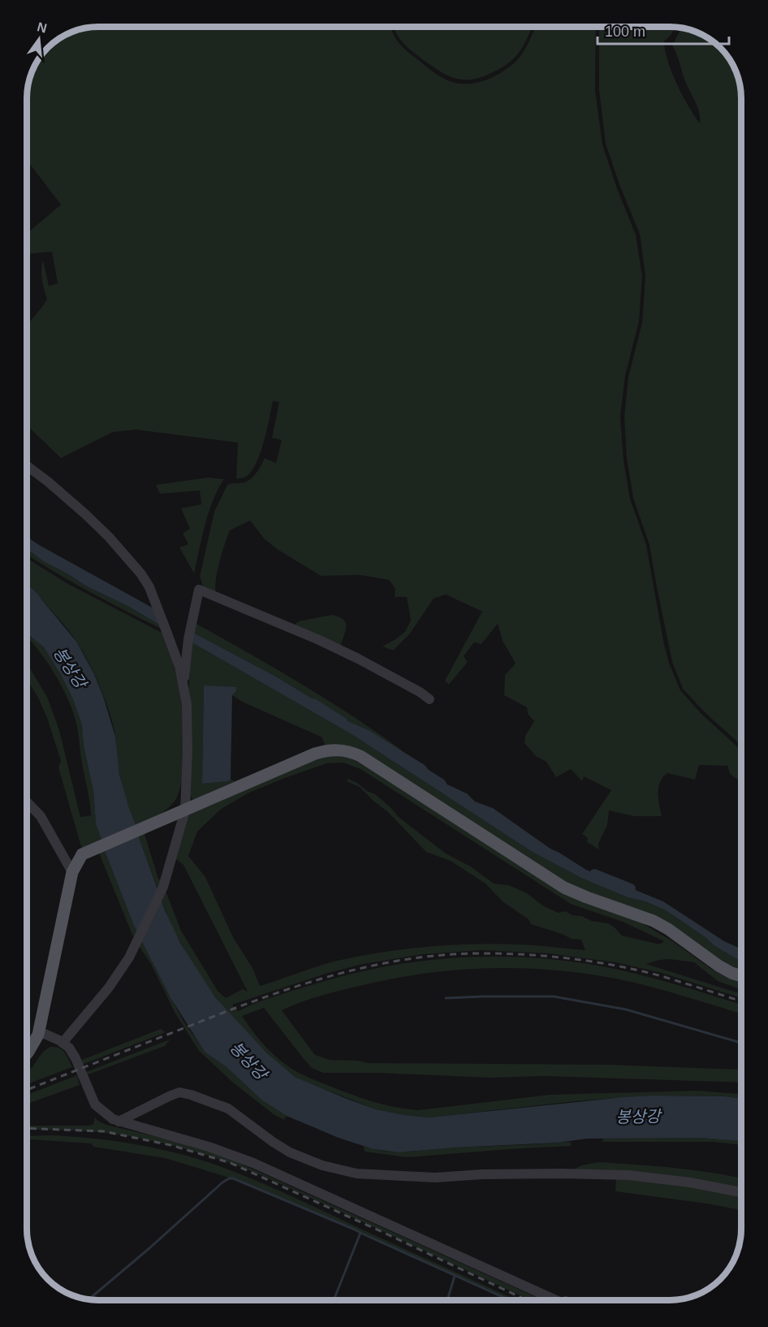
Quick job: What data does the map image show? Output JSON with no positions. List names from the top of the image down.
{
  "water": ["봉상강"],
  "scale_bar": "100 m",
  "north": "top"
}
